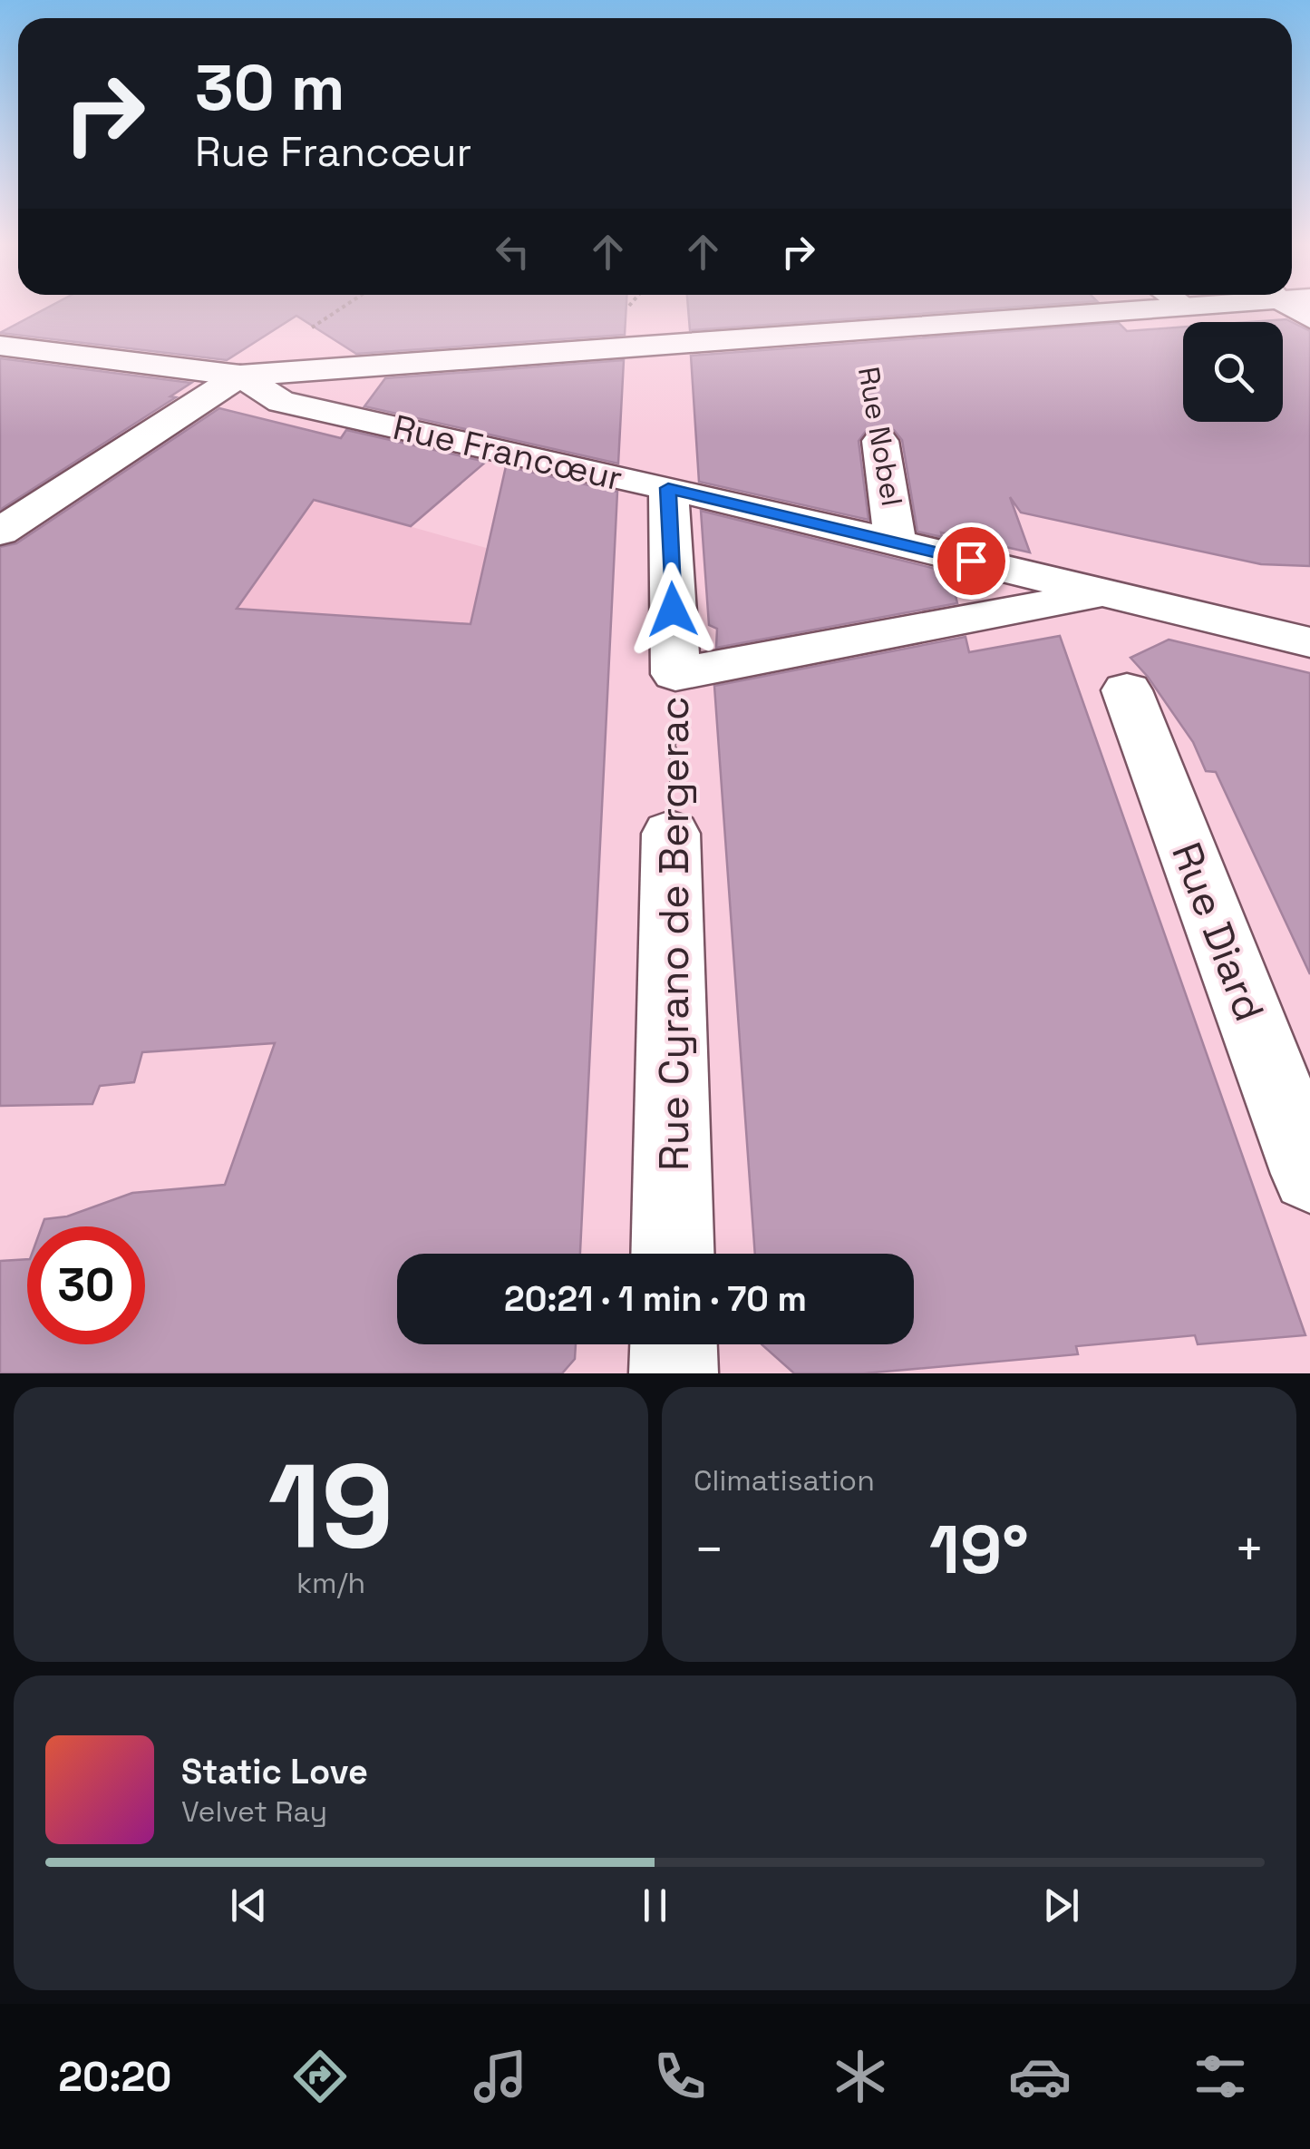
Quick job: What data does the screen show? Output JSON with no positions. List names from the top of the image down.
{
  "streets": {
    "street": [
      "Rue Nobel",
      "Rue Francœur",
      "Rue Diard",
      "Rue Cyrano de Bergerac"
    ]
  },
  "crossings": [
    ["Rue Nobel", "Rue Francœur"],
    ["Rue Francœur", "Rue Cyrano de Bergerac"]
  ],
  "page": {
    "turn": ["30 m", "Rue Francœur"],
    "limit": "30",
    "trip": "20:21 · 1 min · 70 m",
    "tile": [
      ["19", "km/h"],
      "Climatisation"
    ],
    "heat": ["−", "19°", "+"],
    "song": ["Static Love", "Velvet Ray"],
    "tabs": "20:20"
  }
}
